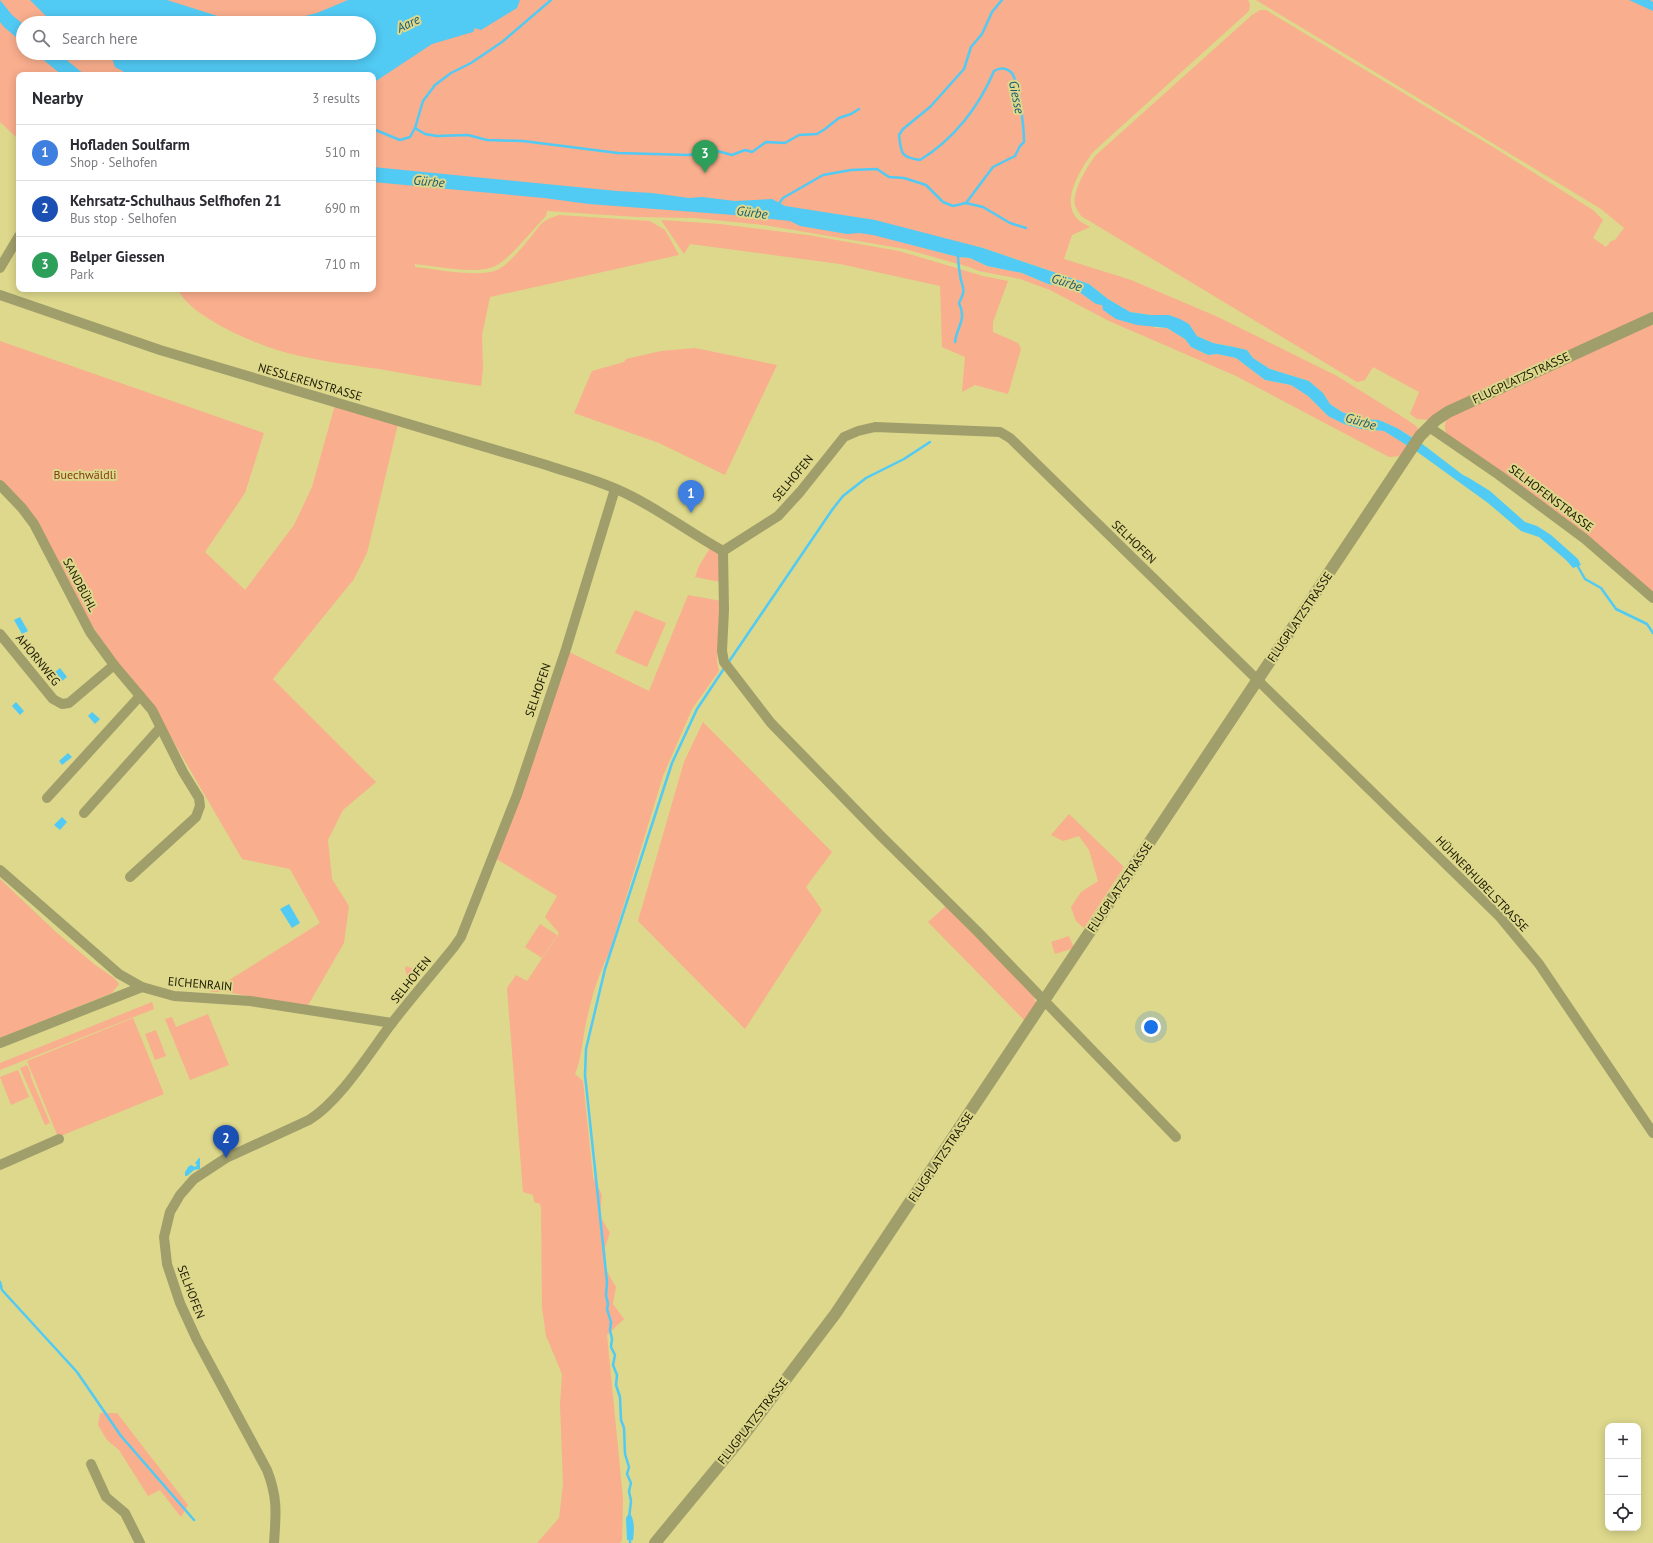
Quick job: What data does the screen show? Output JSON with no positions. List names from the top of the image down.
{
  "streets": {
    "street": [
      "FLUGPLATZSTRASSE",
      "NESSLERENSTRASSE",
      "SELHOFEN",
      "SELHOFENSTRASSE",
      "SANDBÜHL",
      "AHORNWEG",
      "HÜHNERHUBELSTRASSE",
      "EICHENRAIN"
    ]
  },
  "crossings": [
    ["FLUGPLATZSTRASSE", "SELHOFEN"],
    ["FLUGPLATZSTRASSE", "SELHOFENSTRASSE"],
    ["FLUGPLATZSTRASSE", "HÜHNERHUBELSTRASSE"],
    ["NESSLERENSTRASSE", "SELHOFEN"],
    ["SELHOFEN", "HÜHNERHUBELSTRASSE"],
    ["SELHOFEN", "EICHENRAIN"],
    ["SANDBÜHL", "AHORNWEG"]
  ],
  "water": ["Aare", "Giesse", "Gürbe"],
  "parks": ["Buechwäldli"],
  "page": {
    "search": "Search here",
    "heading": ["Nearby", "3 results"],
    "list": [
      {
        "mark": "1",
        "name": "Hofladen Soulfarm",
        "note": "Shop · Selhofen",
        "value": "510 m"
      },
      {
        "mark": "2",
        "name": "Kehrsatz-Schulhaus Selfhofen 21",
        "note": "Bus stop · Selhofen",
        "value": "690 m"
      },
      {
        "mark": "3",
        "name": "Belper Giessen",
        "note": "Park",
        "value": "710 m"
      }
    ],
    "pins": ["3", "1", "2"],
    "map_buttons": ["+", "−"]
  }
}
